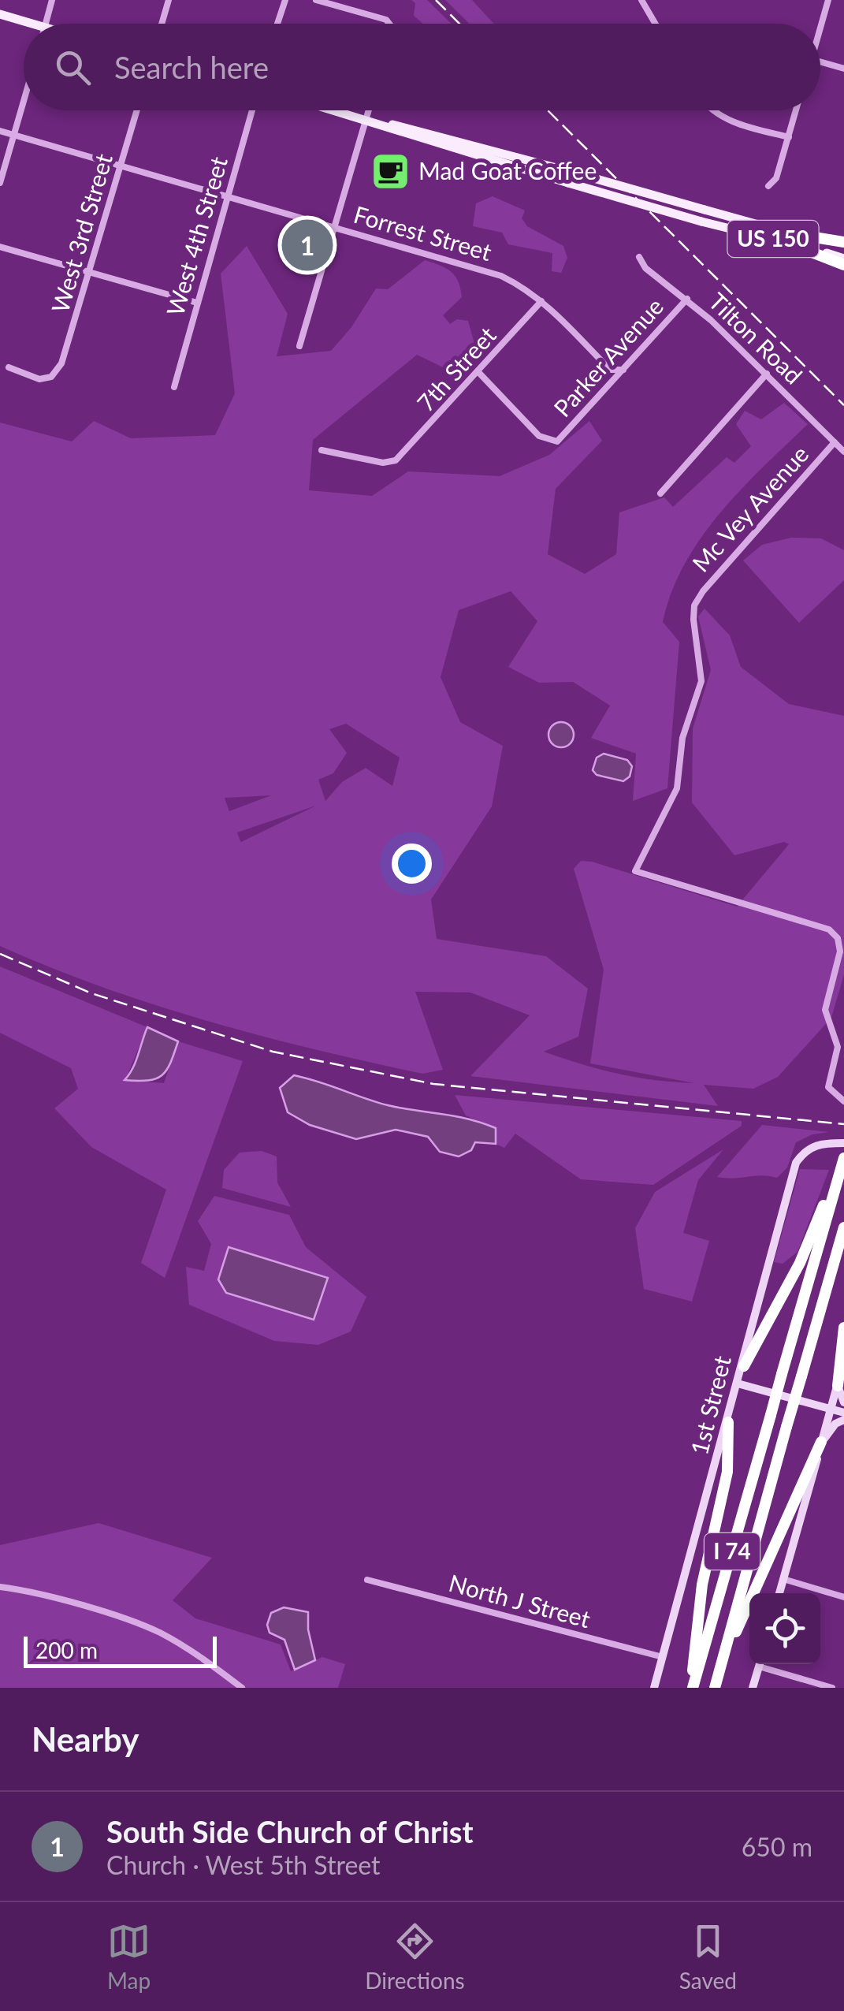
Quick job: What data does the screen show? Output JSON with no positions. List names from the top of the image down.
{
  "streets": {
    "highway": ["I 74"],
    "main road": ["US 150"],
    "street": [
      "West 3rd Street",
      "Forrest Street",
      "West 4th Street",
      "Tilton Road",
      "Parker Avenue",
      "7th Street",
      "Mc Vey Avenue",
      "1st Street",
      "North J Street"
    ]
  },
  "crossings": [
    ["West 3rd Street", "Forrest Street"],
    ["Forrest Street", "West 4th Street"],
    ["Forrest Street", "Parker Avenue"],
    ["Forrest Street", "7th Street"],
    ["Tilton Road", "Parker Avenue"],
    ["Tilton Road", "Mc Vey Avenue"],
    ["Parker Avenue", "7th Street"],
    ["1st Street", "North J Street"]
  ],
  "places": {
    "cafe": ["Mad Goat Coffee"]
  },
  "scale_bar": "200 m",
  "page": {
    "search": "Search here",
    "pins": "1",
    "scale": "200 m",
    "heading": "Nearby",
    "list": [
      {
        "mark": "1",
        "name": "South Side Church of Christ",
        "note": "Church · West 5th Street",
        "value": "650 m"
      }
    ],
    "nav": ["Map", "Directions", "Saved"]
  }
}
